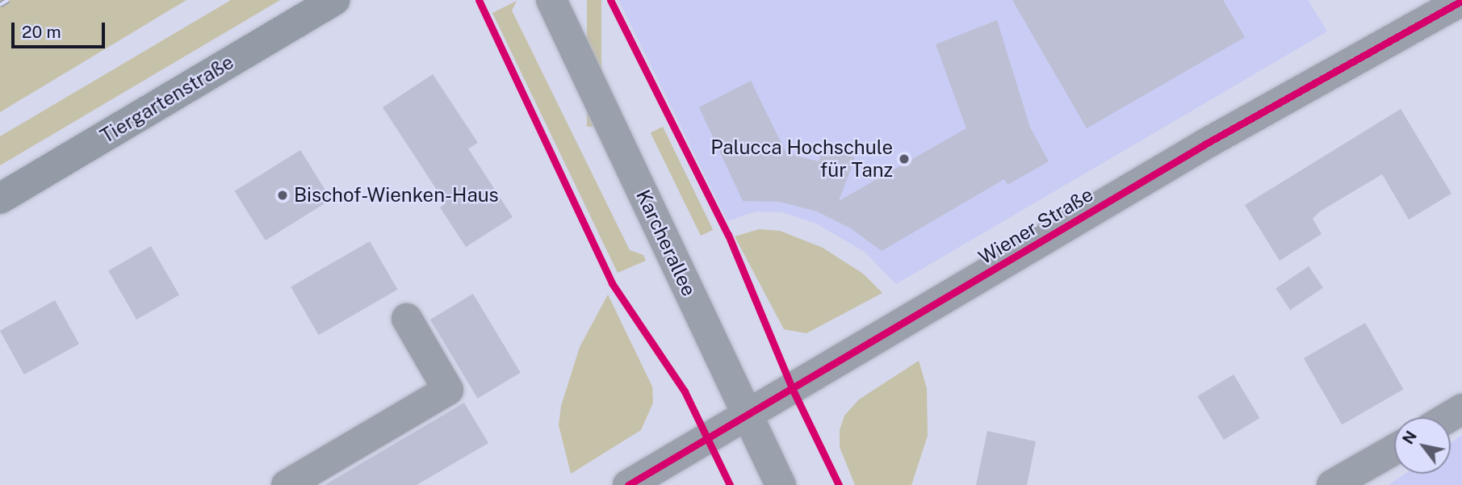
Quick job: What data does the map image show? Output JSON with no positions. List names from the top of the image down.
{
  "streets": {
    "main road": ["Tiergartenstraße"],
    "street": ["Wiener Straße", "Karcherallee"]
  },
  "crossings": [
    ["Wiener Straße", "Karcherallee"]
  ],
  "places": ["Palucca Hochschule für Tanz", "Bischof-Wienken-Haus"],
  "scale_bar": "20 m",
  "north": "top left"
}
